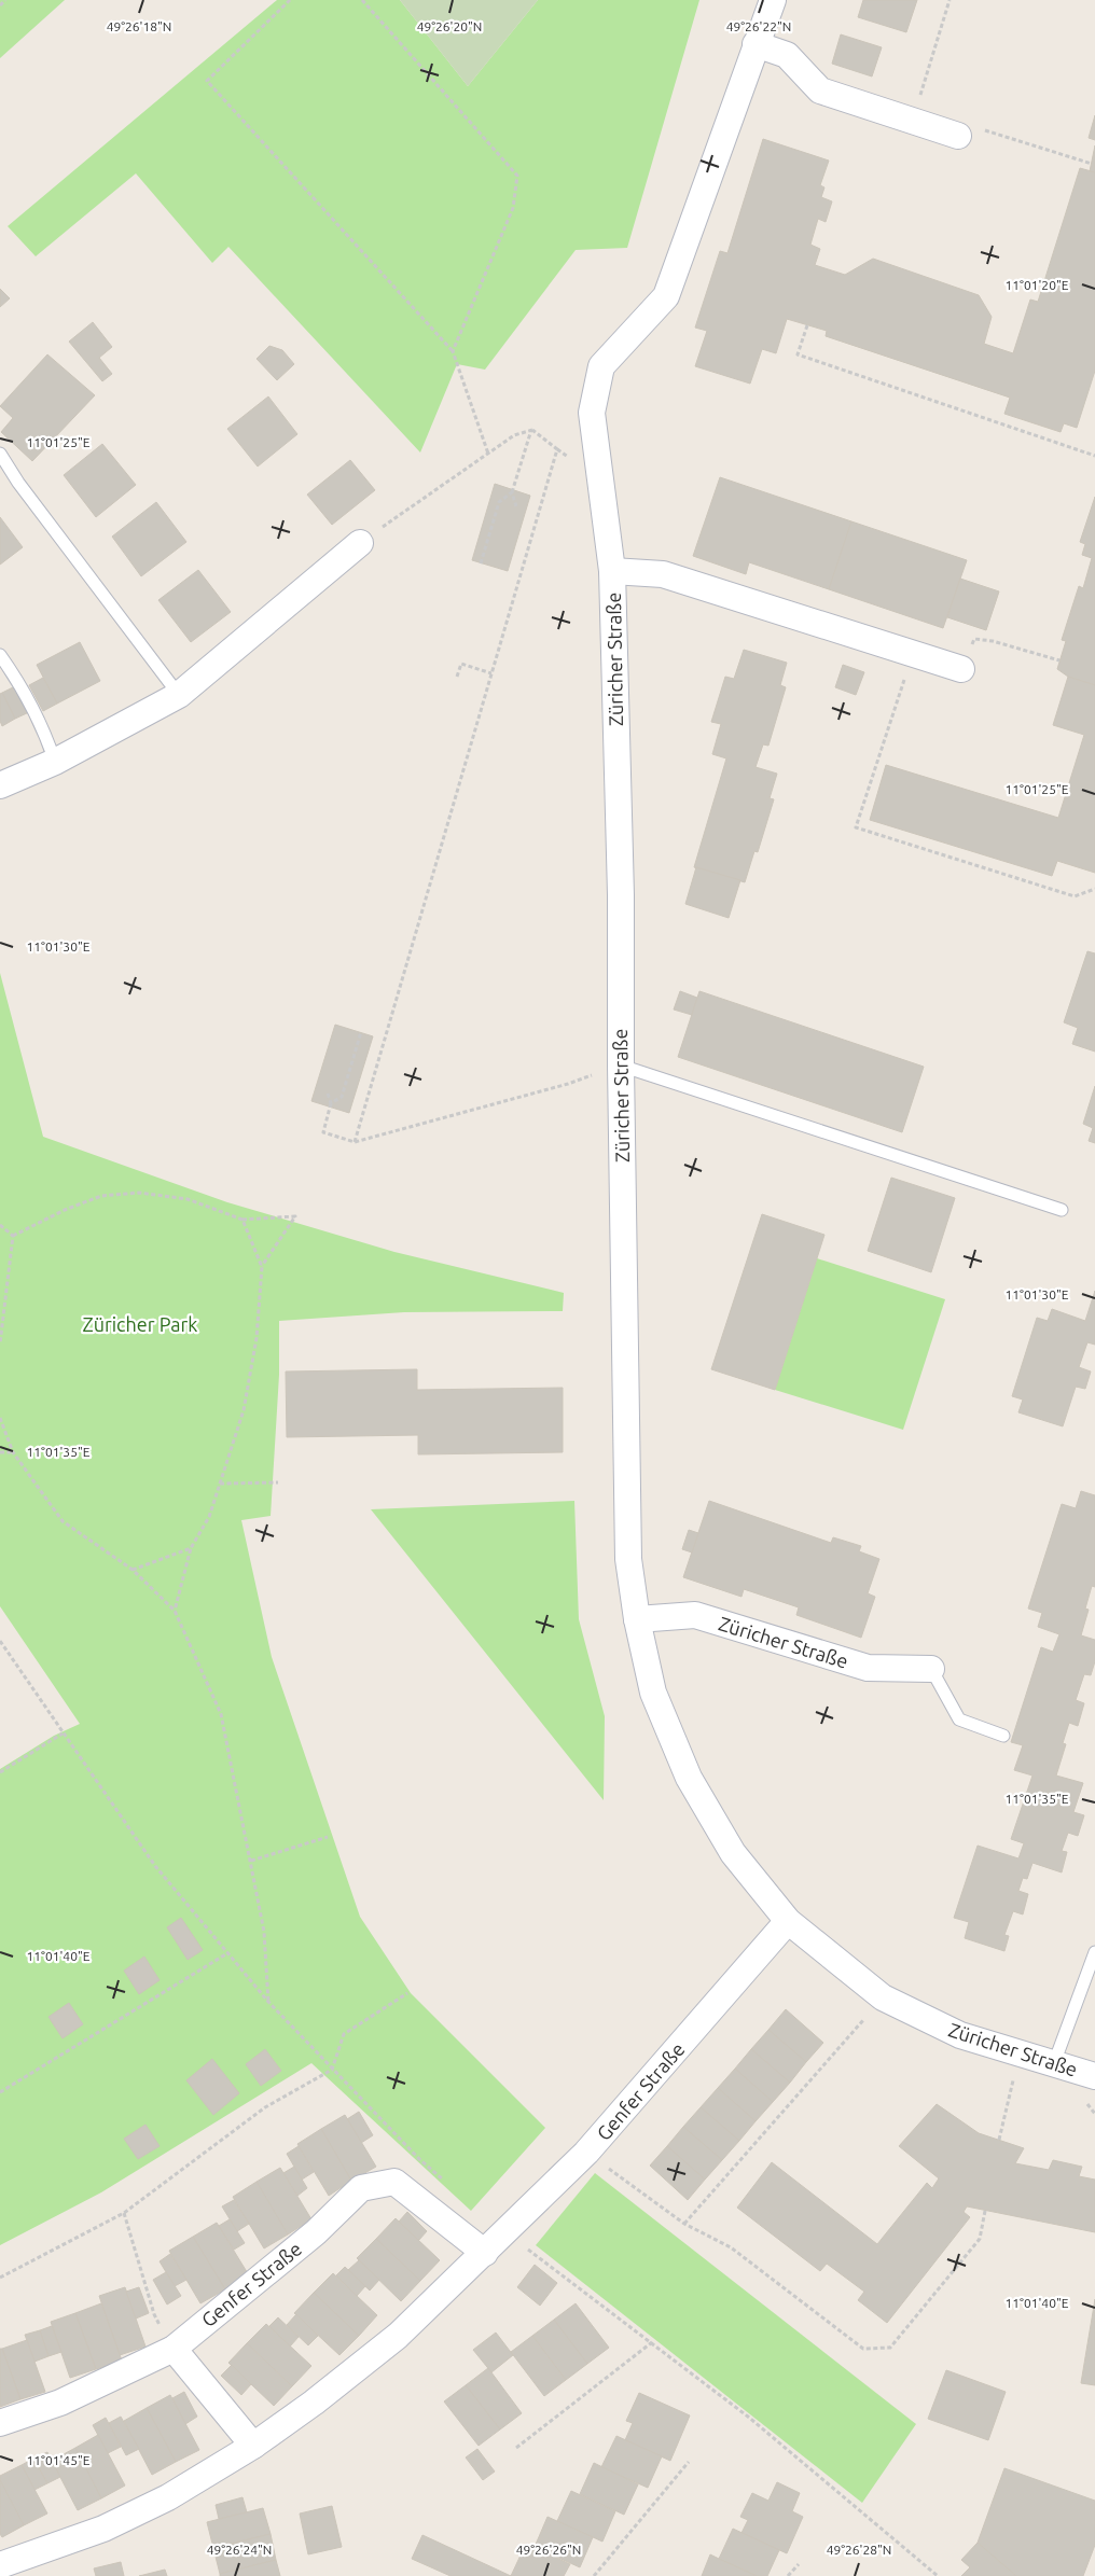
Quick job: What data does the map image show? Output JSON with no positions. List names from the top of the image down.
{
  "streets": {
    "street": ["Züricher Straße", "Genfer Straße"]
  },
  "crossings": [
    ["Züricher Straße", "Genfer Straße"]
  ],
  "parks": ["Züricher Park"],
  "coordinates": [
    "49°26'18\"N",
    "49°26'20\"N",
    "49°26'22\"N",
    "11°01'20\"E",
    "11°01'25\"E",
    "11°01'30\"E",
    "11°01'35\"E",
    "11°01'40\"E",
    "11°01'45\"E",
    "49°26'24\"N",
    "49°26'26\"N",
    "49°26'28\"N"
  ]
}
